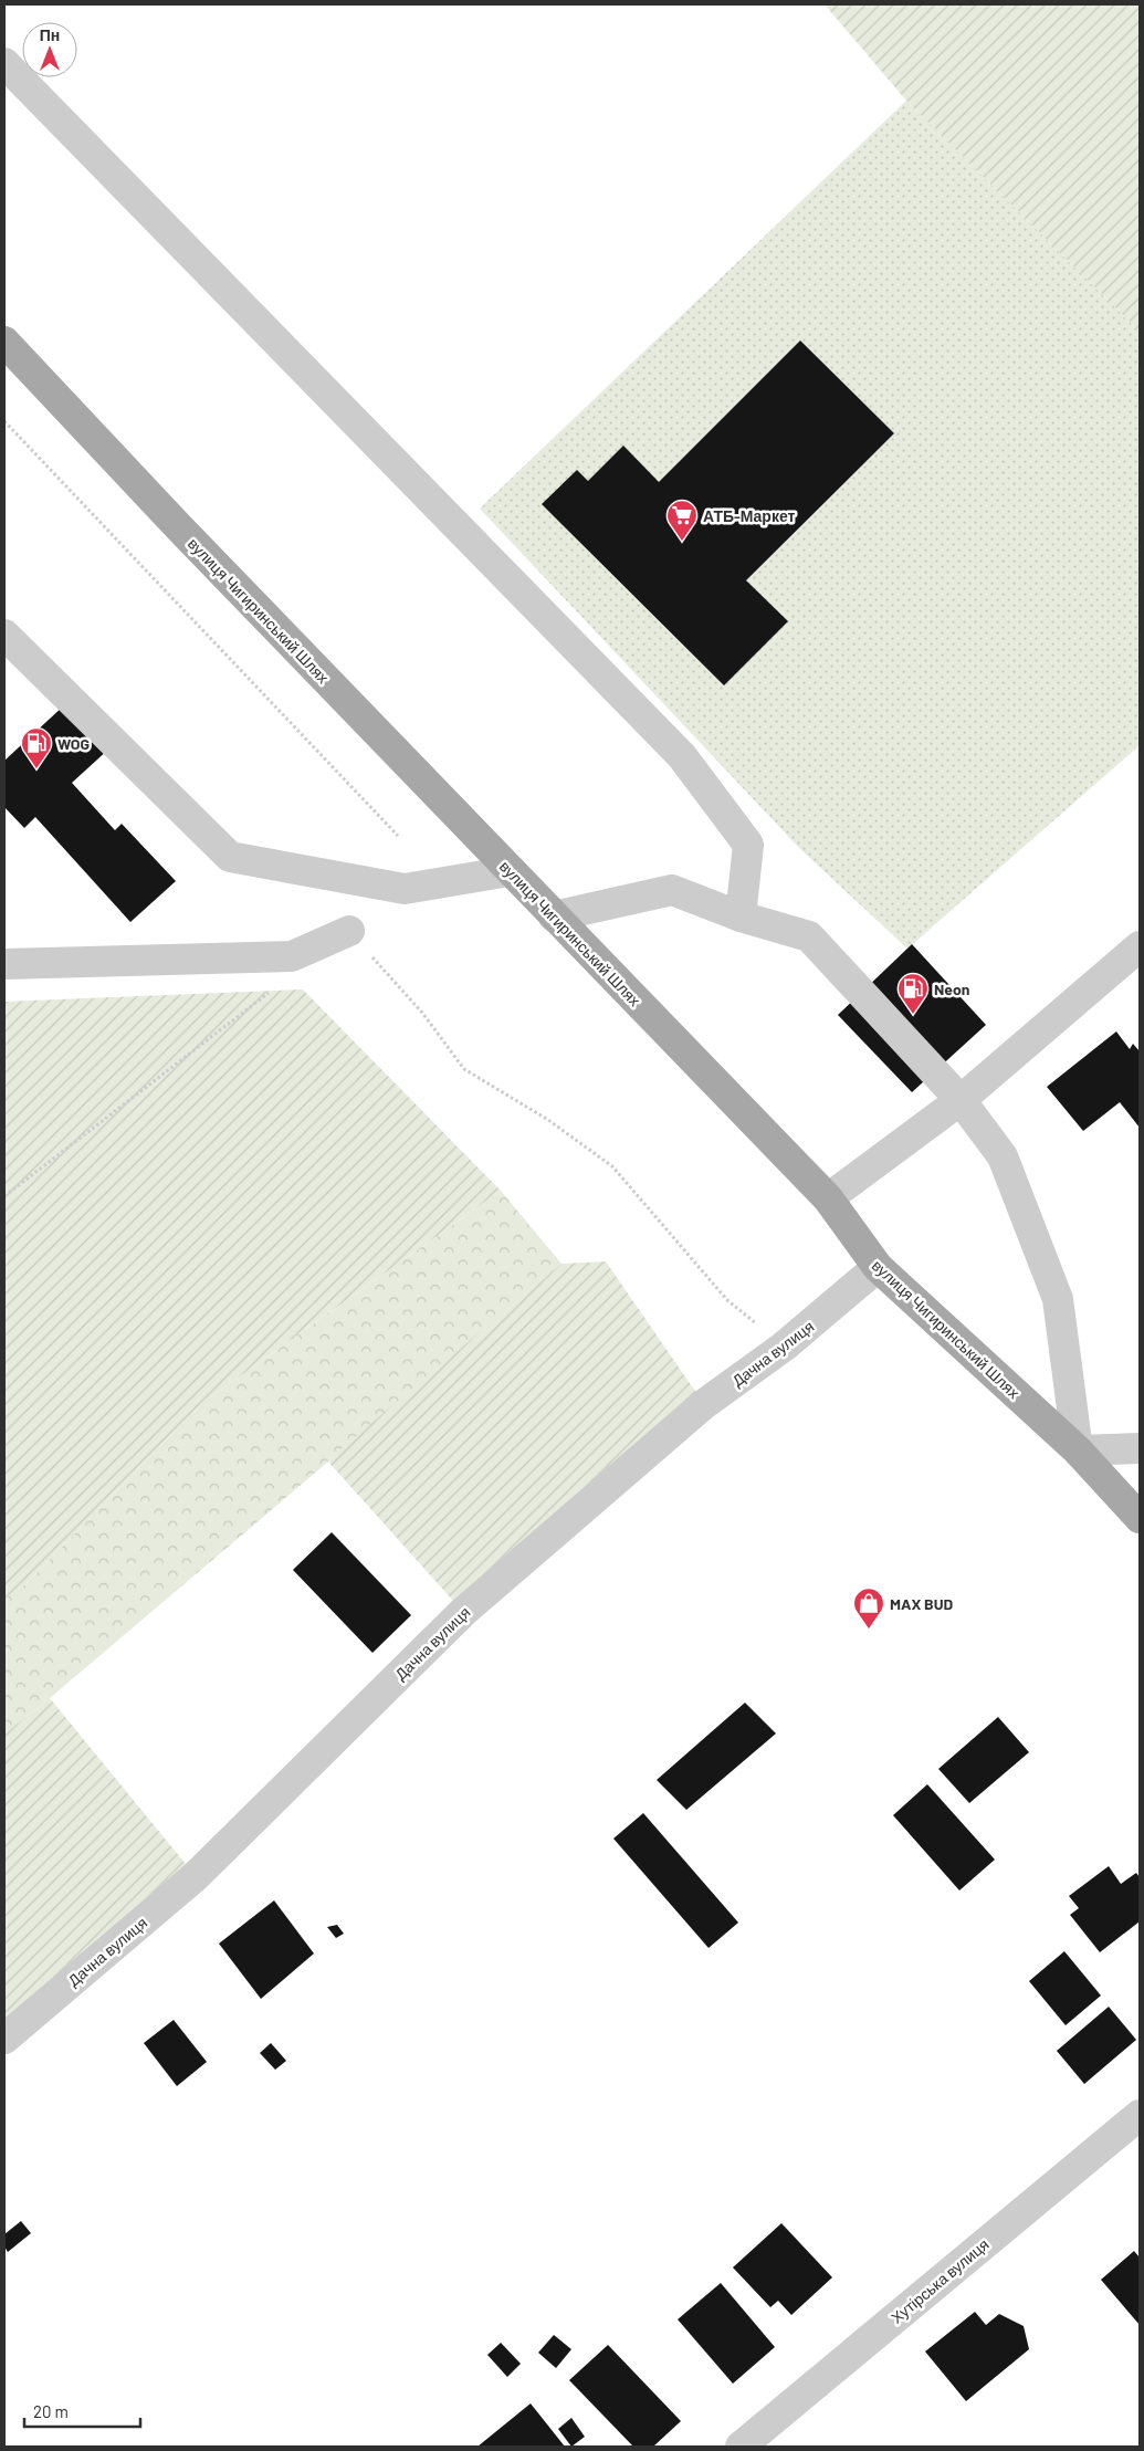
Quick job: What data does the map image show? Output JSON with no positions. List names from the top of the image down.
{
  "streets": {
    "main road": ["вулиця Чигиринський Шлях"],
    "street": ["Дачна вулиця", "Хутірська вулиця"]
  },
  "crossings": [
    ["вулиця Чигиринський Шлях", "Дачна вулиця"]
  ],
  "places": {
    "supermarket": ["АТБ-Маркет"],
    "fuel station": ["WOG", "Neon"],
    "shop": ["MAX BUD"]
  },
  "scale_bar": "20 m",
  "north": "top"
}
